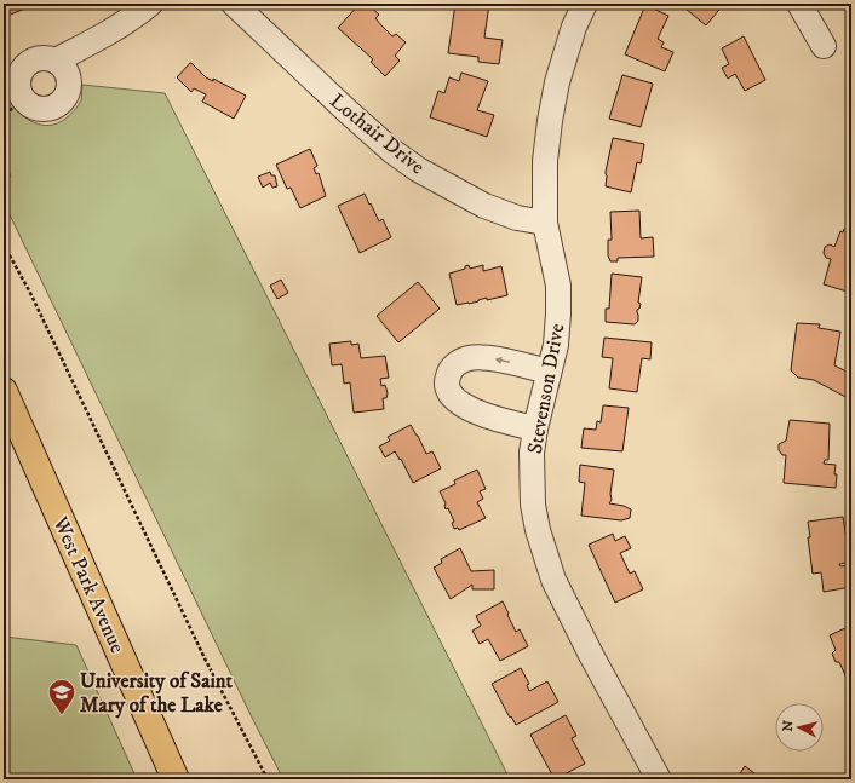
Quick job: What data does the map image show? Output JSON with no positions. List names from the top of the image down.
{
  "streets": {
    "main road": ["West Park Avenue"],
    "street": ["Lothair Drive", "Stevenson Drive"]
  },
  "crossings": [
    ["Lothair Drive", "Stevenson Drive"]
  ],
  "places": {
    "school or university": ["University of Saint Mary of the Lake"]
  },
  "north": "left"
}
